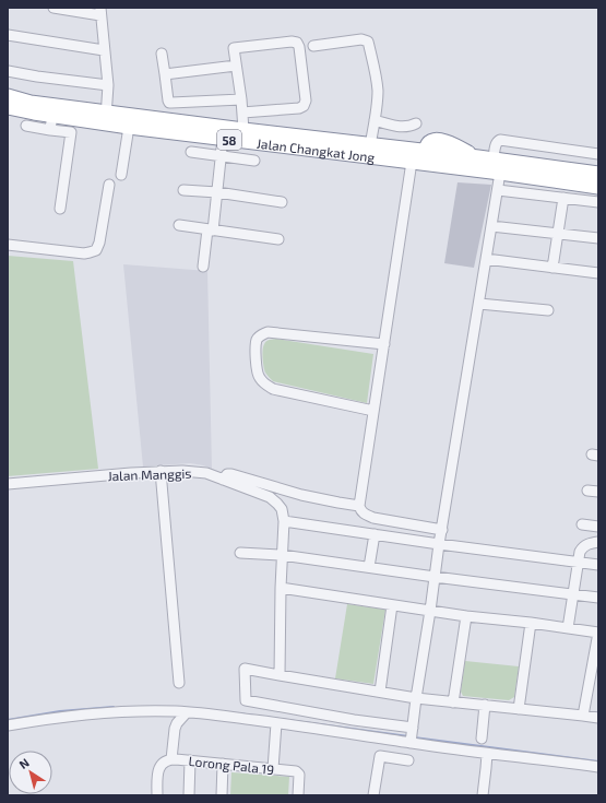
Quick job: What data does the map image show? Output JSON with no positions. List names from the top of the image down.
{
  "streets": {
    "highway": ["58", "Jalan Changkat Jong"],
    "street": ["Jalan Manggis", "Lorong Pala 19"]
  },
  "north": "top left"
}
